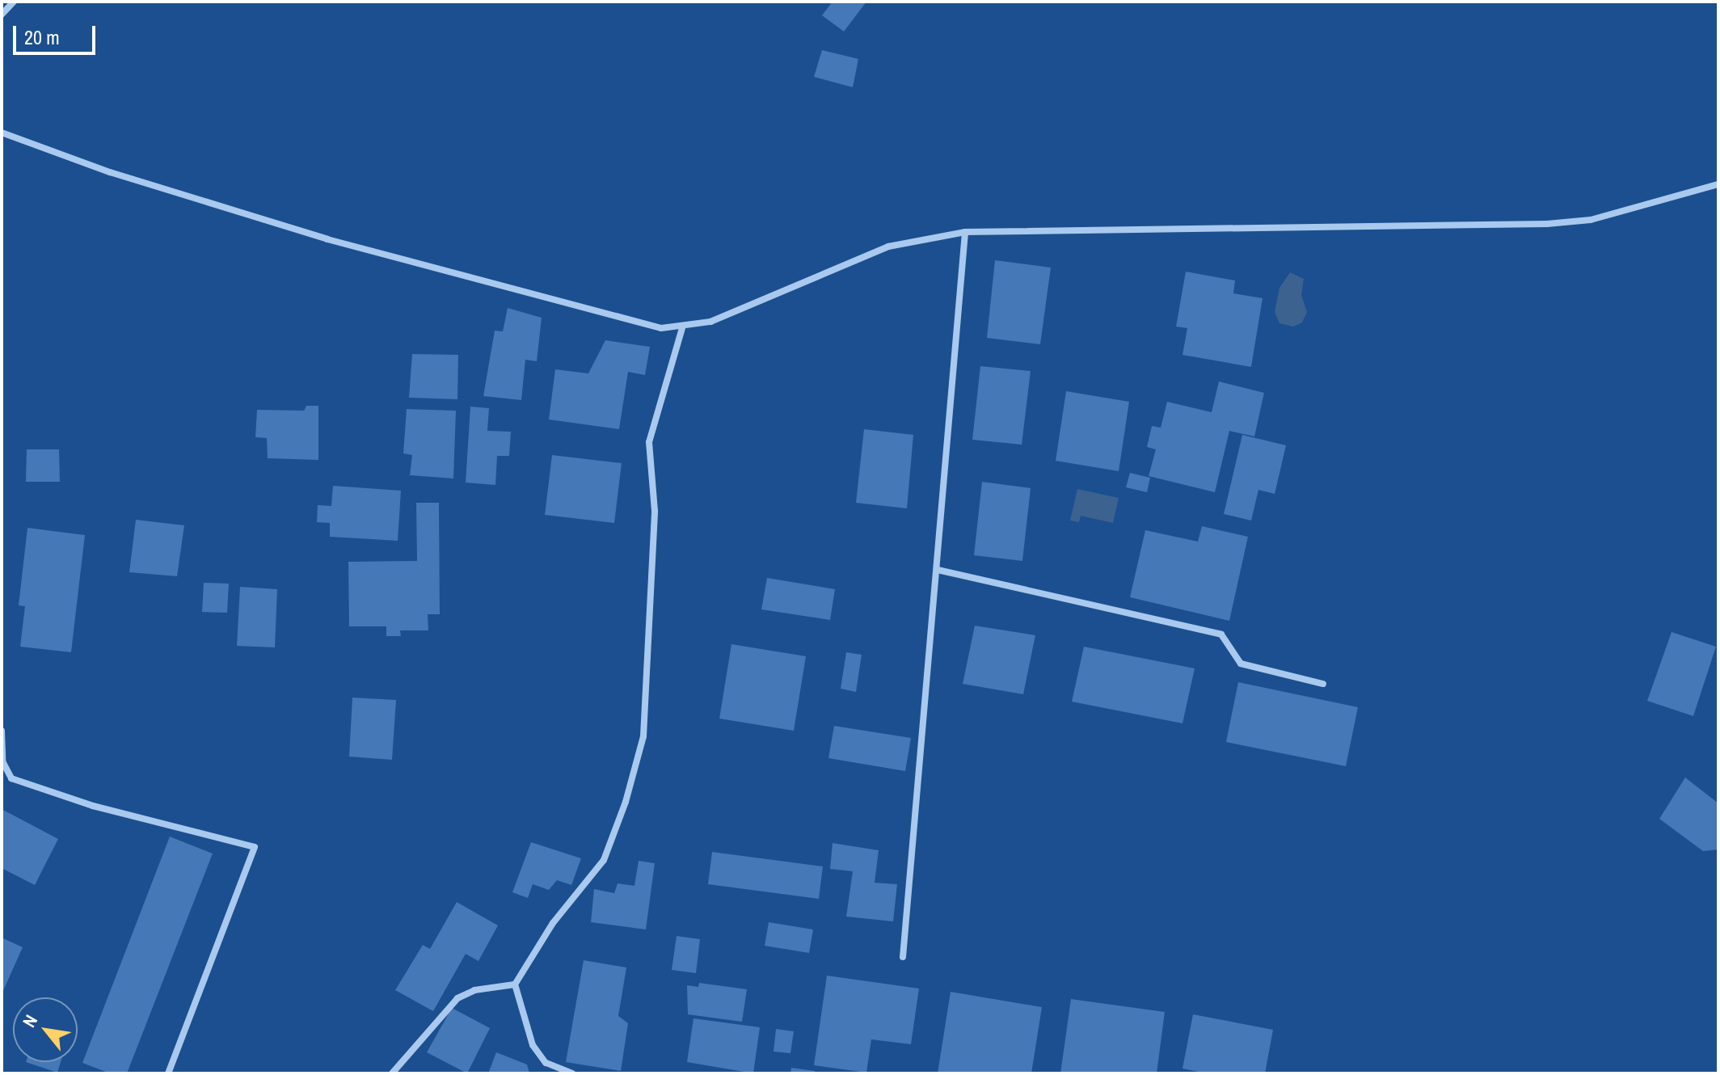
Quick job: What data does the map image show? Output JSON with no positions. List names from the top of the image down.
{
  "scale_bar": "20 m",
  "north": "top left"
}
